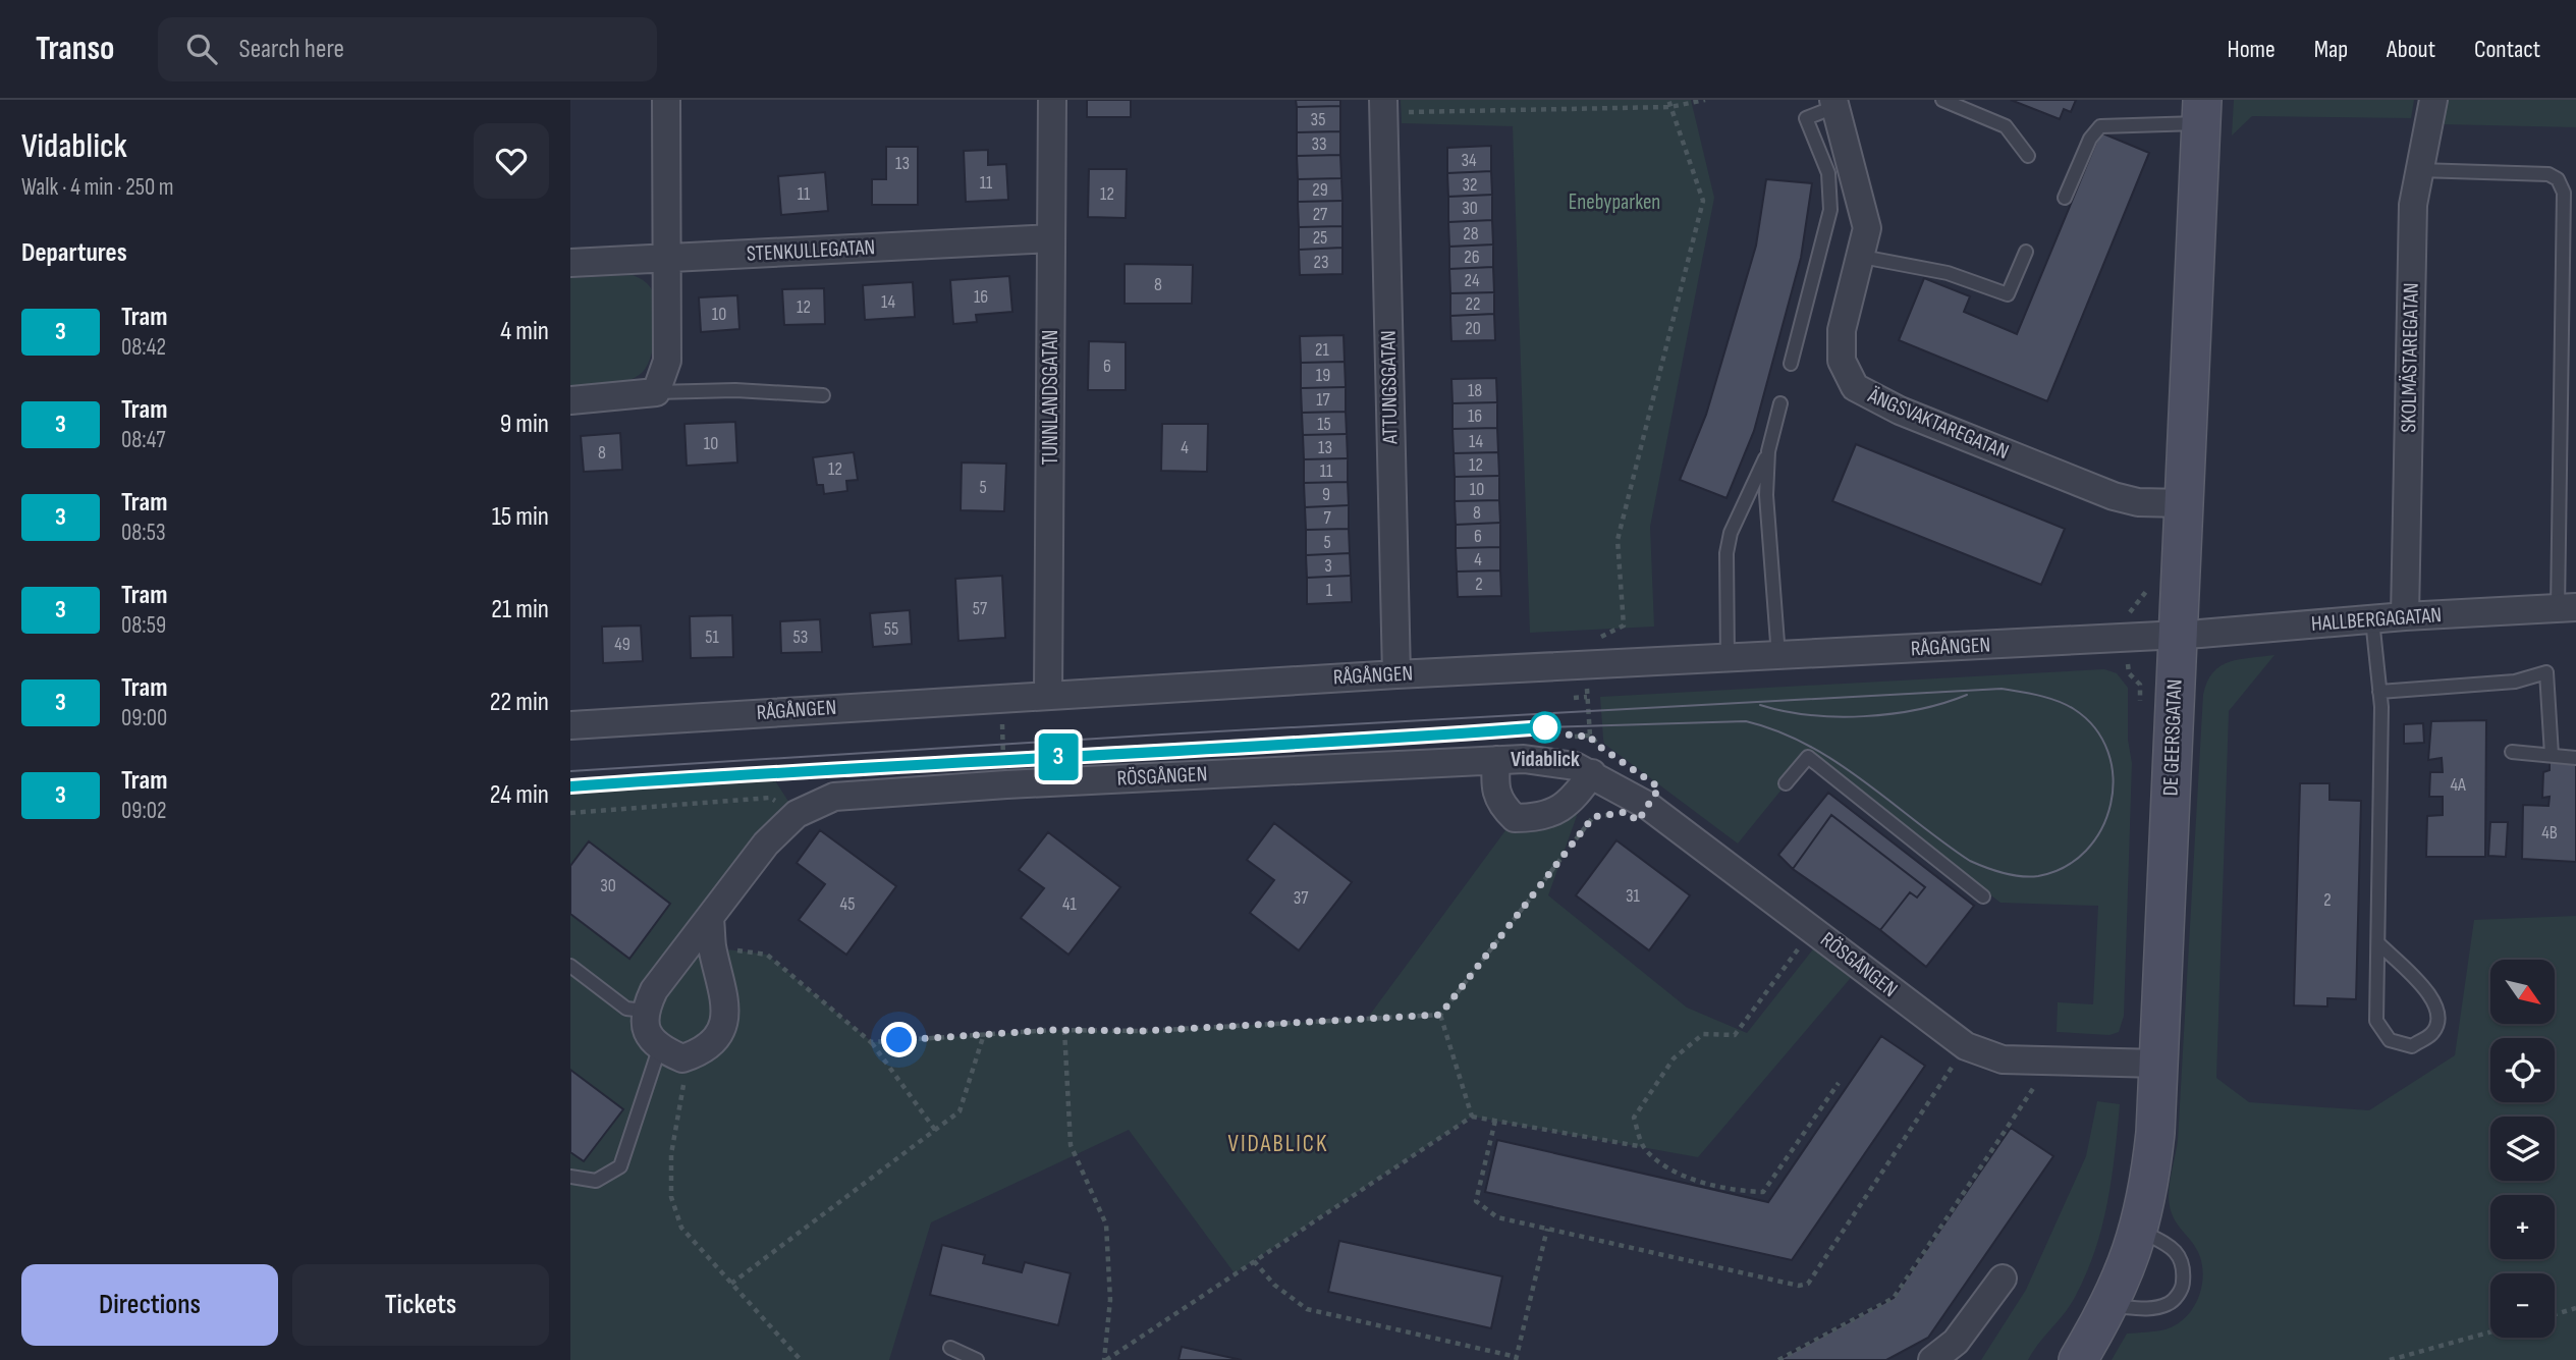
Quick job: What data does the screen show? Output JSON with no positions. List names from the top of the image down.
{
  "streets": {
    "main road": ["DE GEERSGATAN"],
    "street": [
      "STENKULLEGATAN",
      "SKOLMÄSTAREGATAN",
      "ATTUNGSGATAN",
      "TUNNLANDSGATAN",
      "ÄNGSVAKTAREGATAN",
      "HALLBERGAGATAN",
      "RÅGÅNGEN",
      "RÖSGÅNGEN"
    ]
  },
  "crossings": [
    ["STENKULLEGATAN", "TUNNLANDSGATAN"],
    ["SKOLMÄSTAREGATAN", "HALLBERGAGATAN"],
    ["ATTUNGSGATAN", "RÅGÅNGEN"],
    ["TUNNLANDSGATAN", "RÅGÅNGEN"],
    ["ÄNGSVAKTAREGATAN", "DE GEERSGATAN"],
    ["HALLBERGAGATAN", "RÅGÅNGEN"],
    ["HALLBERGAGATAN", "DE GEERSGATAN"],
    ["RÅGÅNGEN", "DE GEERSGATAN"],
    ["DE GEERSGATAN", "RÖSGÅNGEN"]
  ],
  "districts": ["VIDABLICK"],
  "parks": ["Enebyparken"],
  "places": ["Vidablick"],
  "lines": ["tram line 3"],
  "house_numbers": [
    "35",
    "33",
    "34",
    "13",
    "11",
    "32",
    "29",
    "11",
    "12",
    "30",
    "27",
    "28",
    "25",
    "26",
    "23",
    "24",
    "8",
    "16",
    "14",
    "22",
    "12",
    "10",
    "20",
    "21",
    "6",
    "19",
    "18",
    "17",
    "16",
    "15",
    "14",
    "10",
    "4",
    "13",
    "8",
    "12",
    "12",
    "11",
    "5",
    "10",
    "9",
    "8",
    "7",
    "6",
    "5",
    "4",
    "3",
    "2",
    "1",
    "57",
    "55",
    "51",
    "53",
    "49",
    "4A",
    "4B",
    "30",
    "31",
    "37",
    "2",
    "45",
    "41"
  ],
  "north": "bottom right",
  "page": {
    "header": "Transo",
    "search": "Search here",
    "nav": [
      "Home",
      "Map",
      "About",
      "Contact"
    ],
    "heading": [
      ["Vidablick", "Walk · 4 min · 250 m"],
      "Departures"
    ],
    "on_map": "3",
    "list": [
      {
        "mark": "3",
        "name": "Tram",
        "note": "08:42",
        "value": "4 min"
      },
      {
        "mark": "3",
        "name": "Tram",
        "note": "08:47",
        "value": "9 min"
      },
      {
        "mark": "3",
        "name": "Tram",
        "note": "08:53",
        "value": "15 min"
      },
      {
        "mark": "3",
        "name": "Tram",
        "note": "08:59",
        "value": "21 min"
      },
      {
        "mark": "3",
        "name": "Tram",
        "note": "09:00",
        "value": "22 min"
      },
      {
        "mark": "3",
        "name": "Tram",
        "note": "09:02",
        "value": "24 min"
      }
    ],
    "map_buttons": ["+", "−"],
    "buttons": ["Directions", "Tickets"]
  }
}
